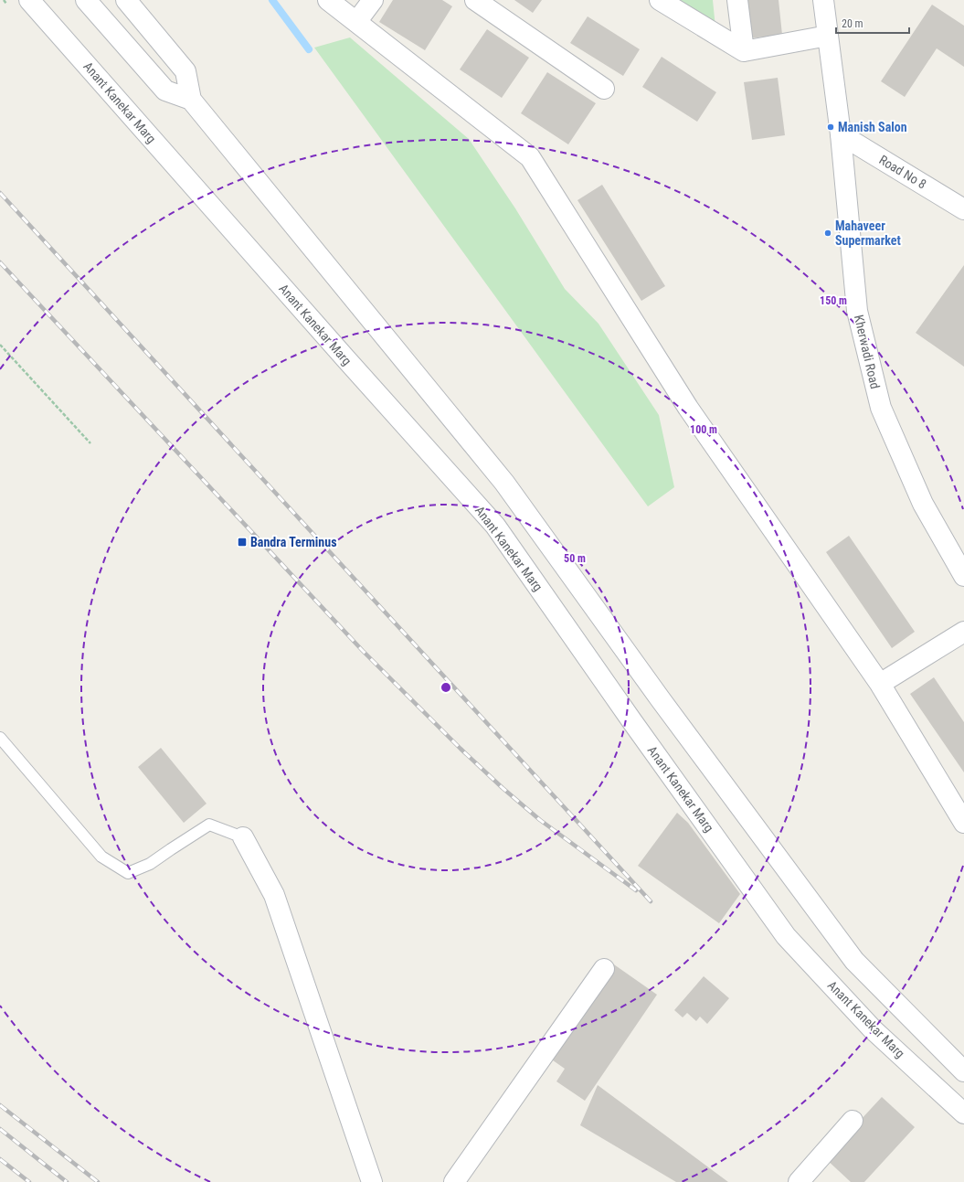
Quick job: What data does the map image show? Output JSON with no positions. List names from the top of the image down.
{
  "streets": {
    "street": ["Anant Kanekar Marg", "Road No 8", "Kherwadi Road"]
  },
  "crossings": [
    ["Road No 8", "Kherwadi Road"]
  ],
  "places": {
    "other": ["Manish Salon", "Mahaveer Supermarket"],
    "transit": ["Bandra Terminus"]
  },
  "scale_bar": "20 m",
  "rings": ["150 m", "100 m", "50 m"]
}
